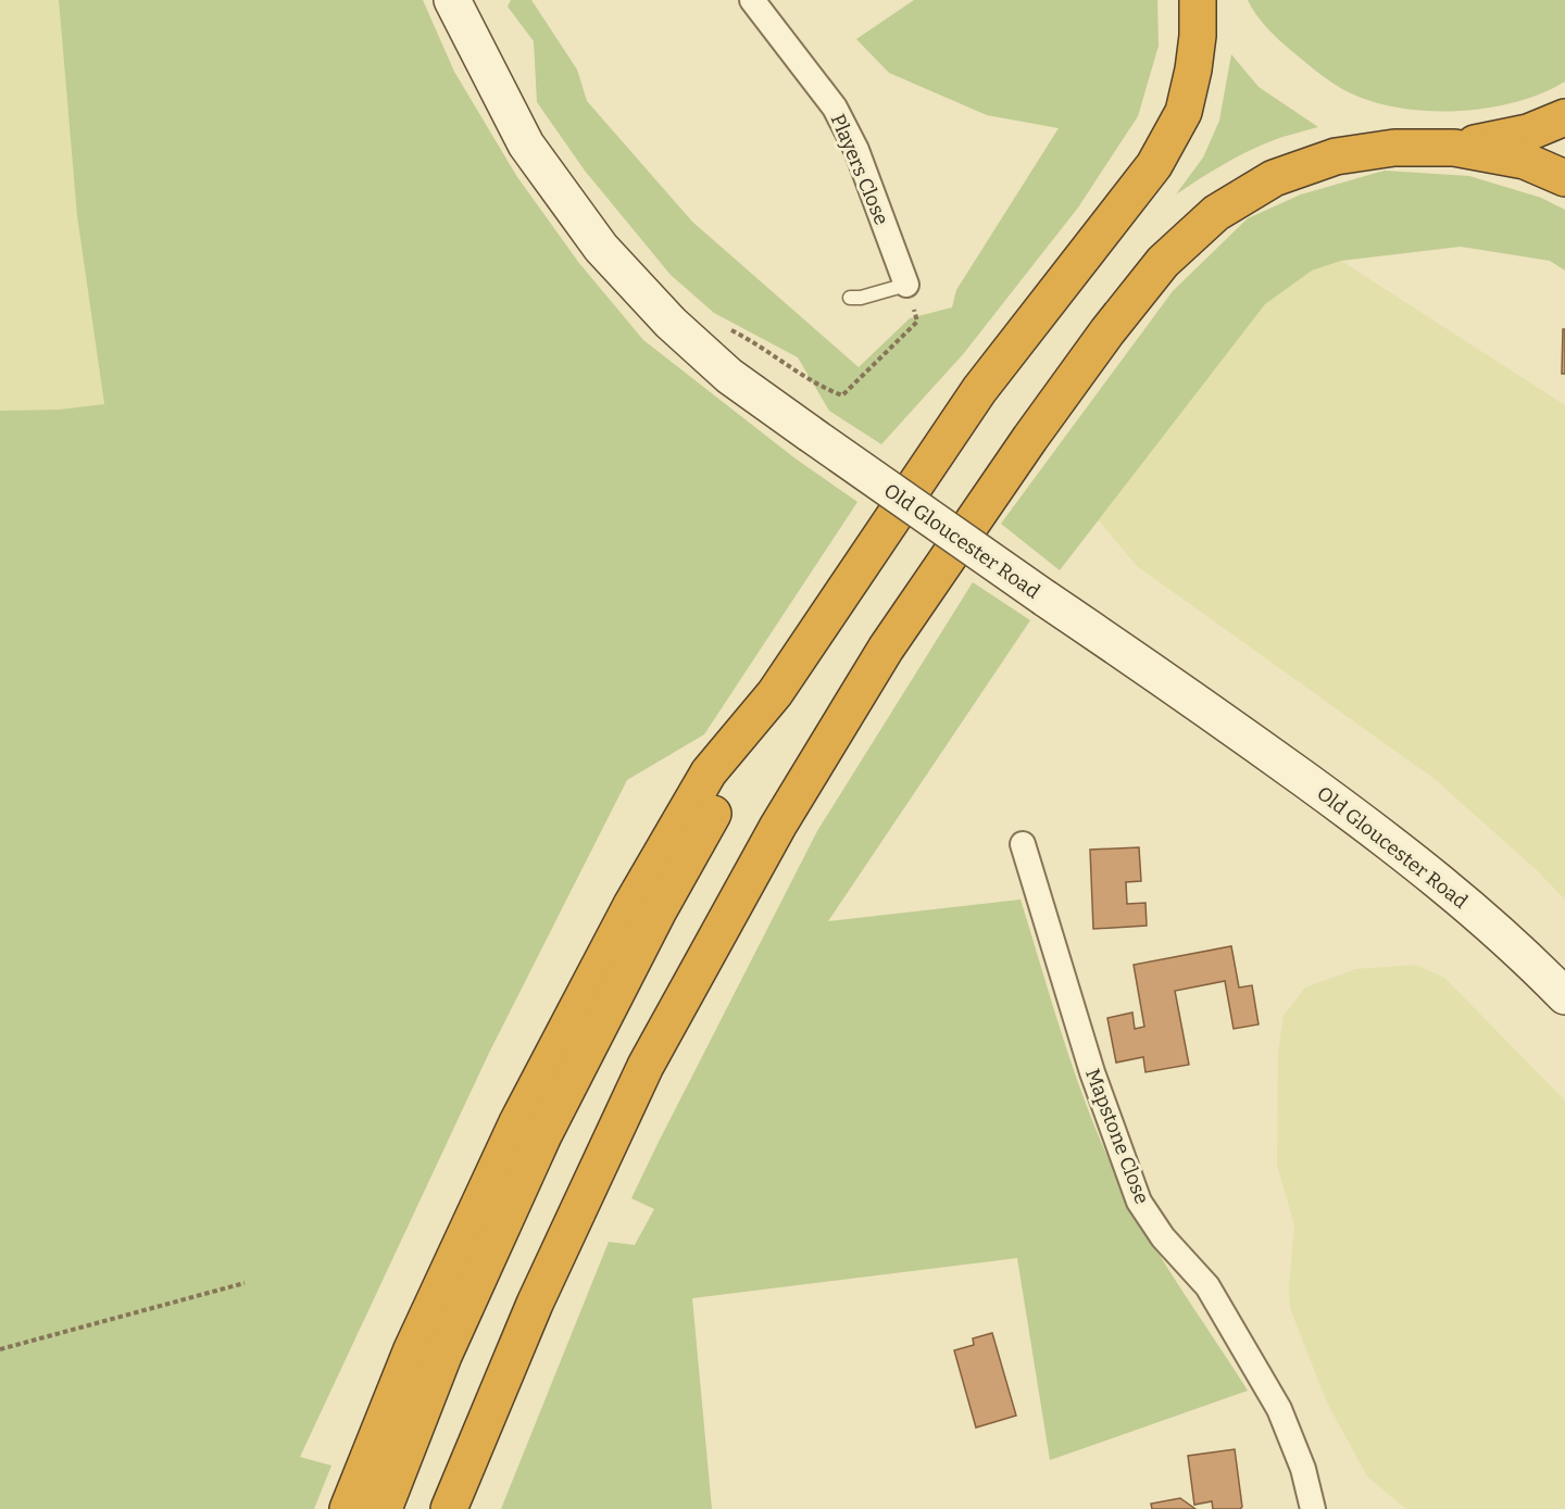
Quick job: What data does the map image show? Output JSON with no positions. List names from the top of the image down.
{
  "streets": {
    "main road": ["Old Gloucester Road"],
    "street": ["Players Close", "Mapstone Close"]
  }
}
